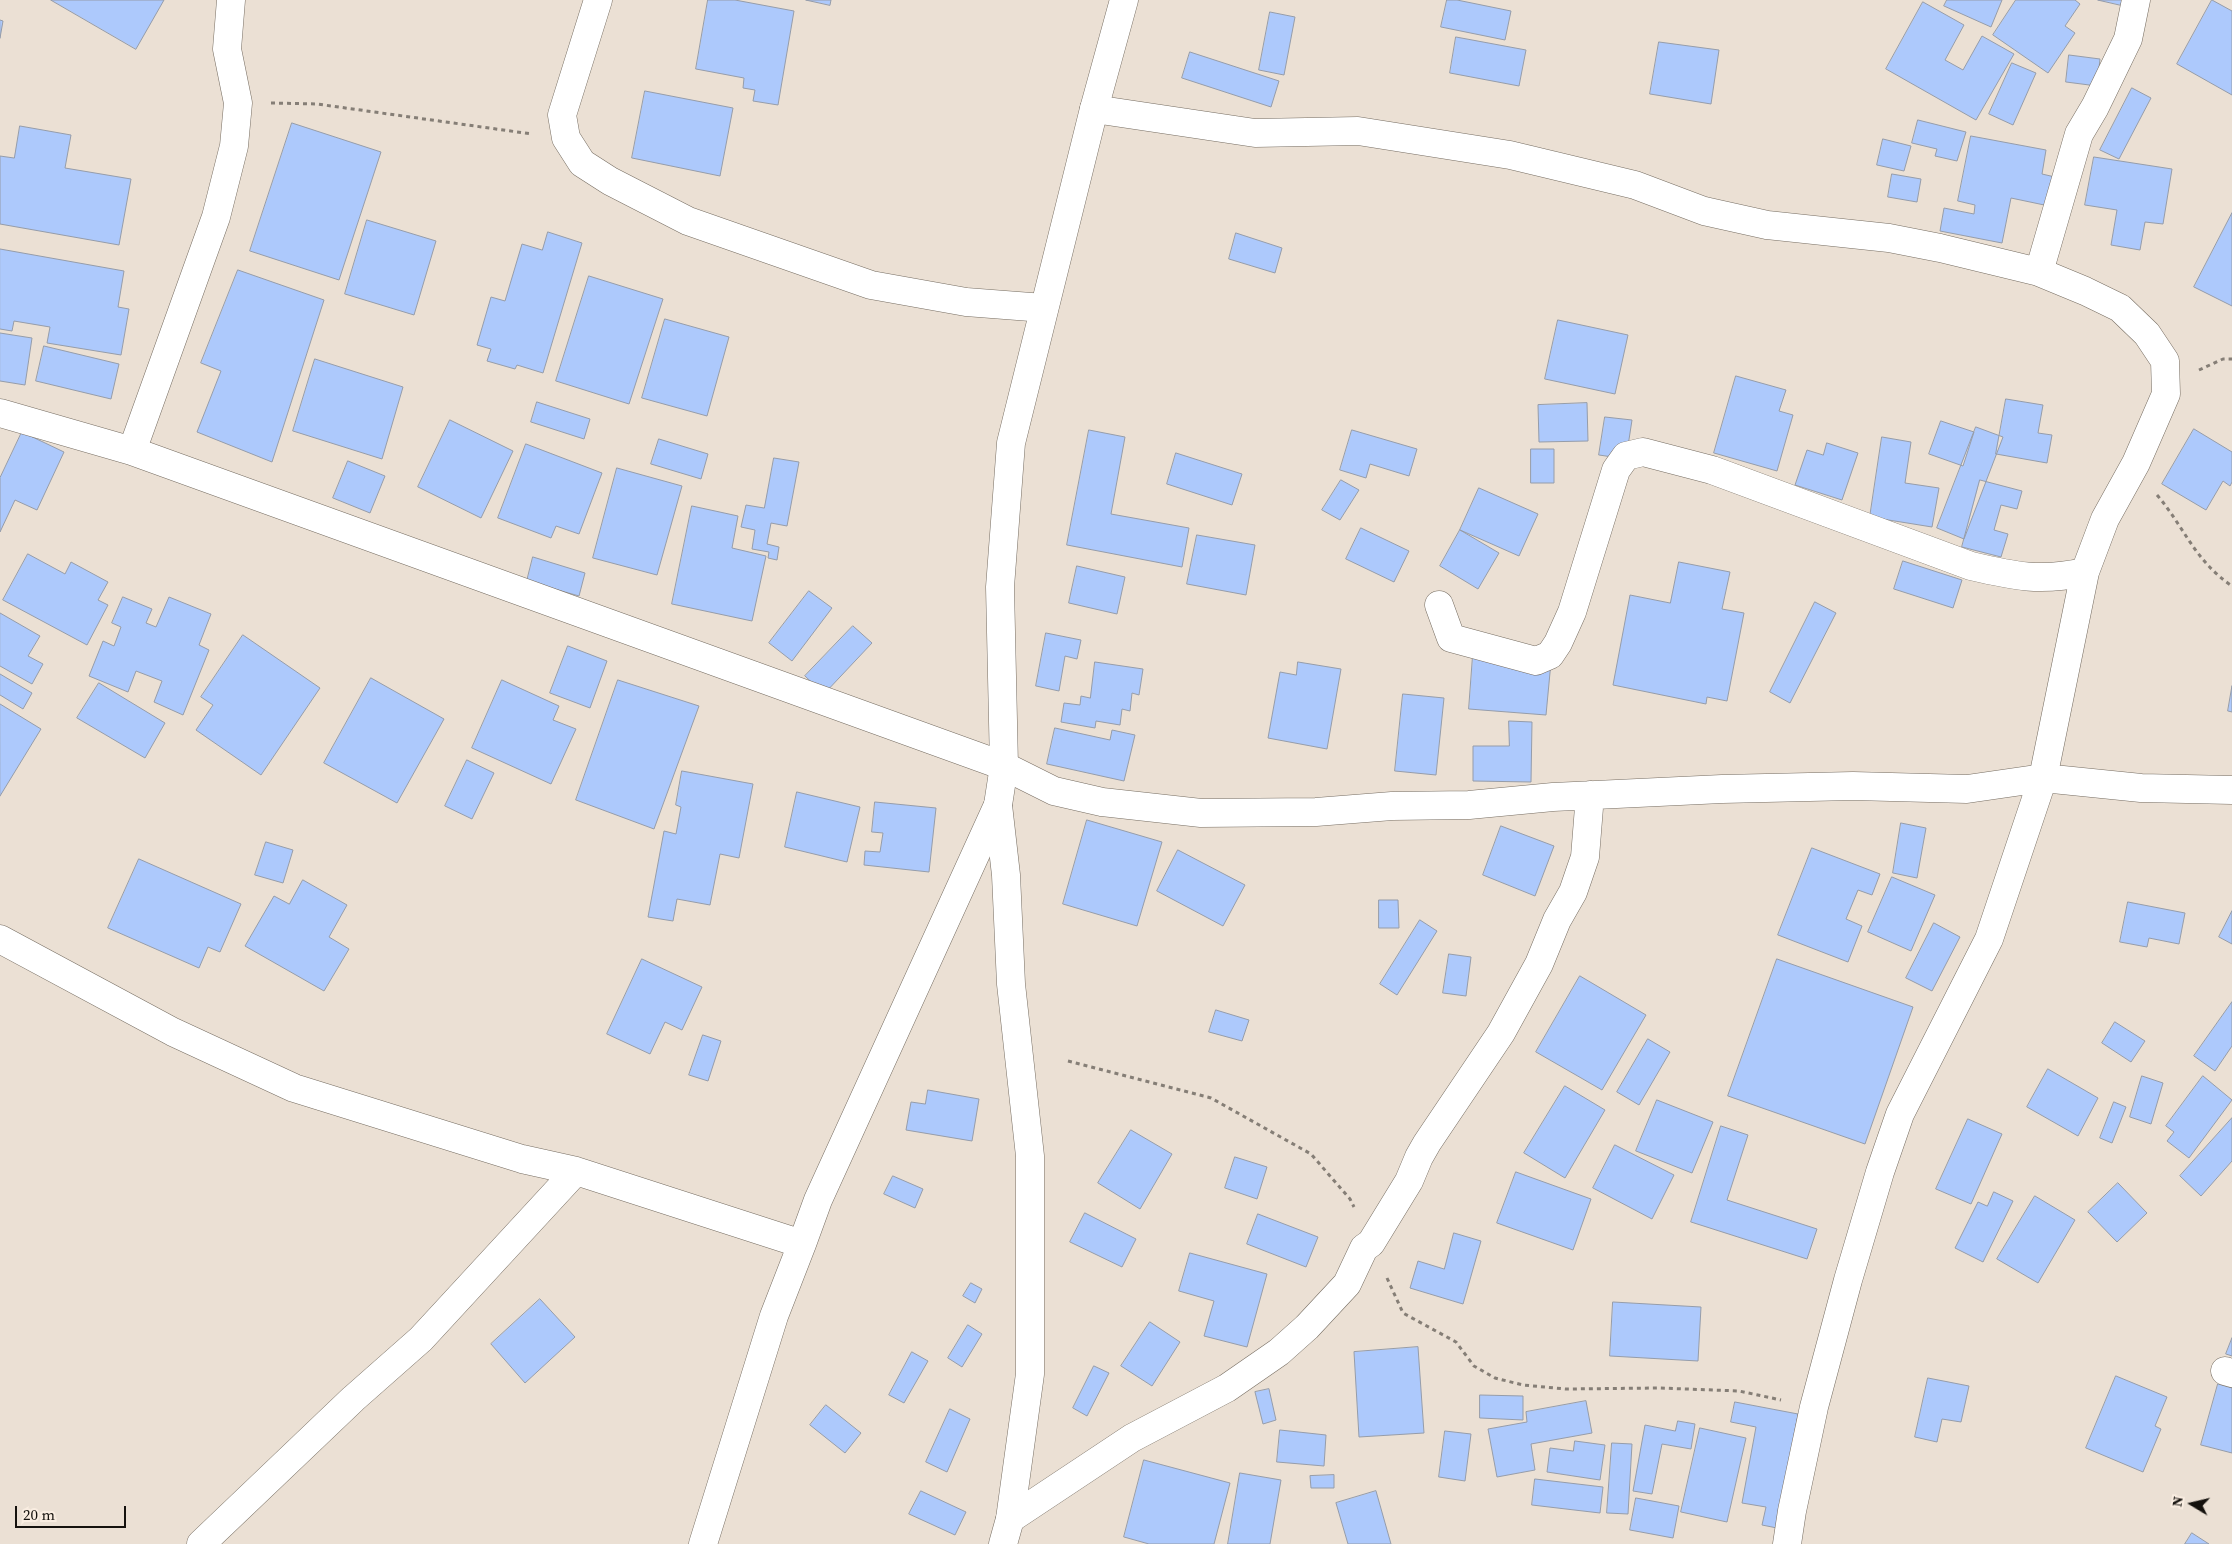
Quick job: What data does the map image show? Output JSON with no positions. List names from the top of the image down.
{
  "scale_bar": "20 m",
  "north": "left"
}
